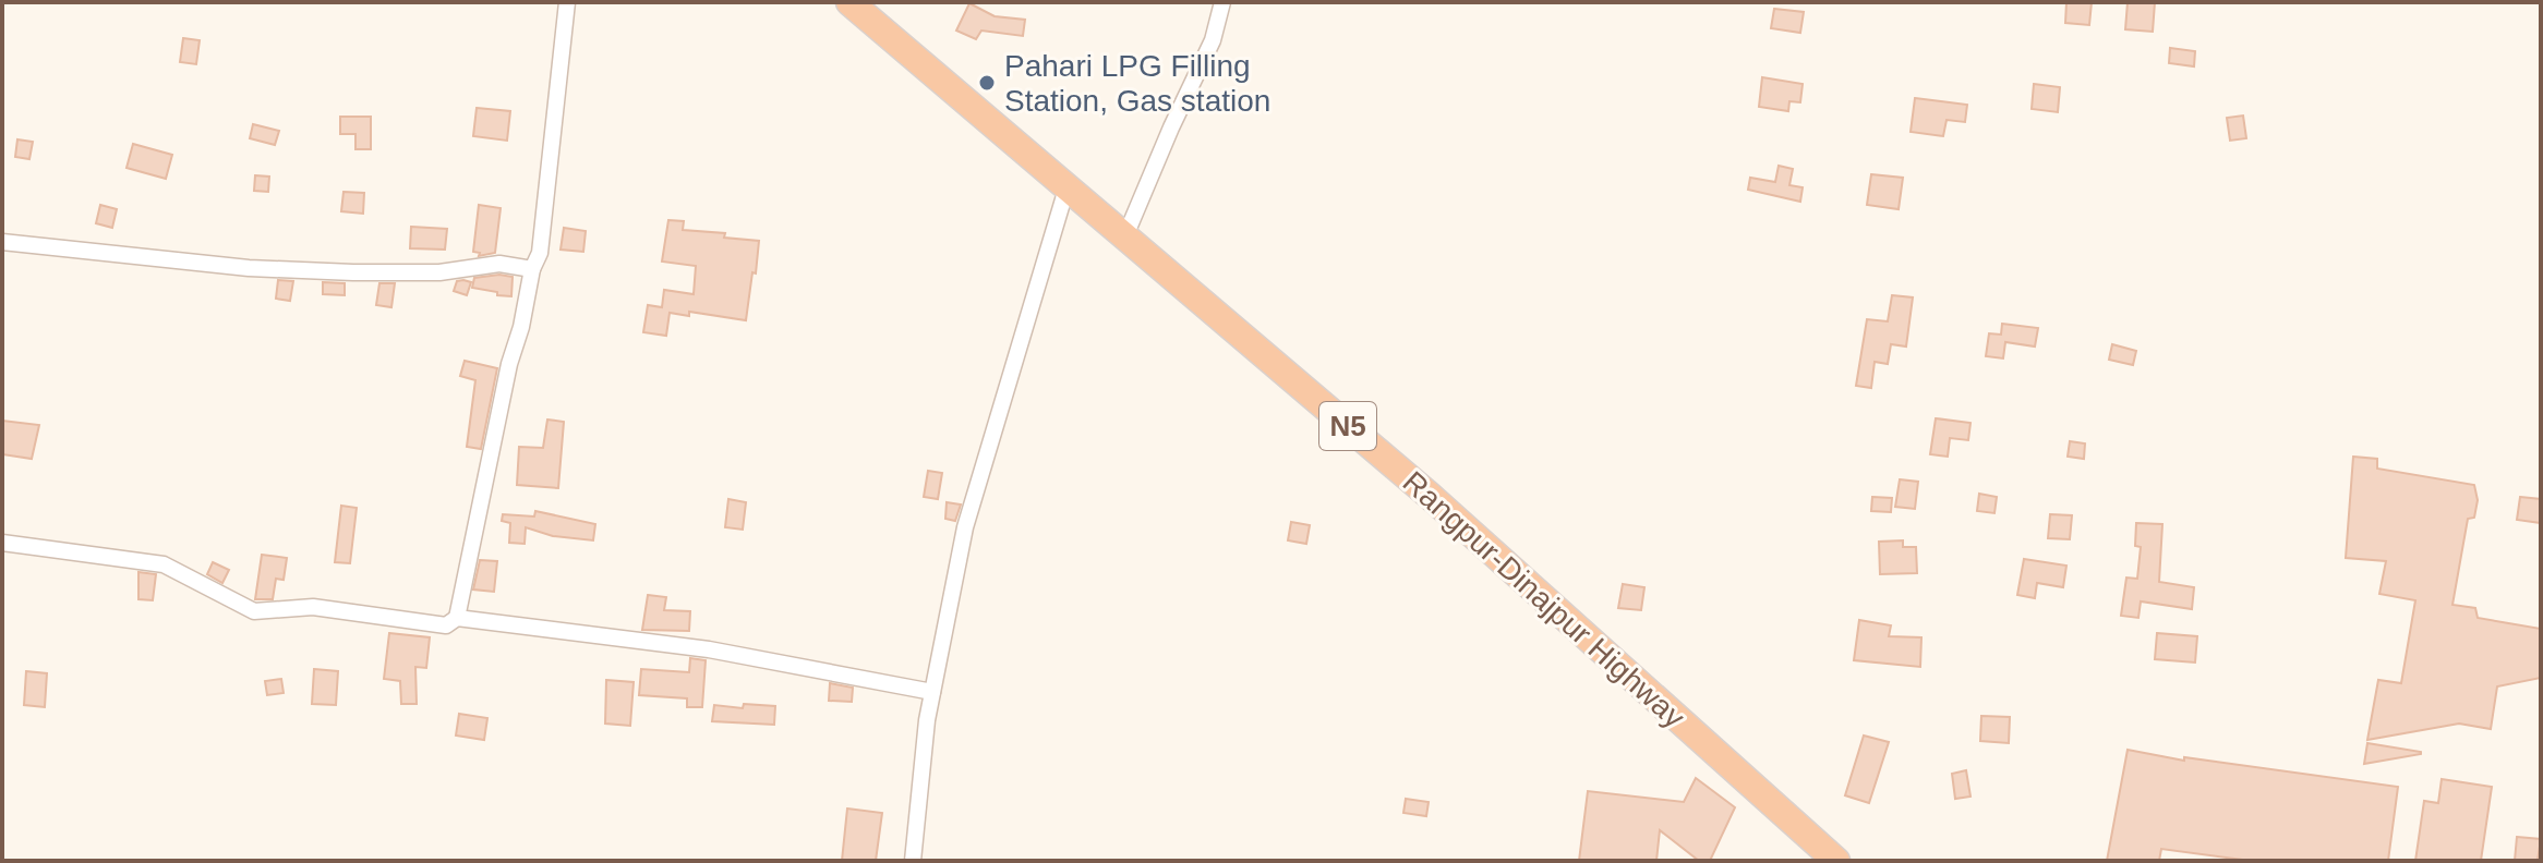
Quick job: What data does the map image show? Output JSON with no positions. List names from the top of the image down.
{
  "streets": {
    "highway": ["N5", "Rangpur-Dinajpur Highway"]
  },
  "places": ["Pahari LPG Filling Station, Gas station"]
}
